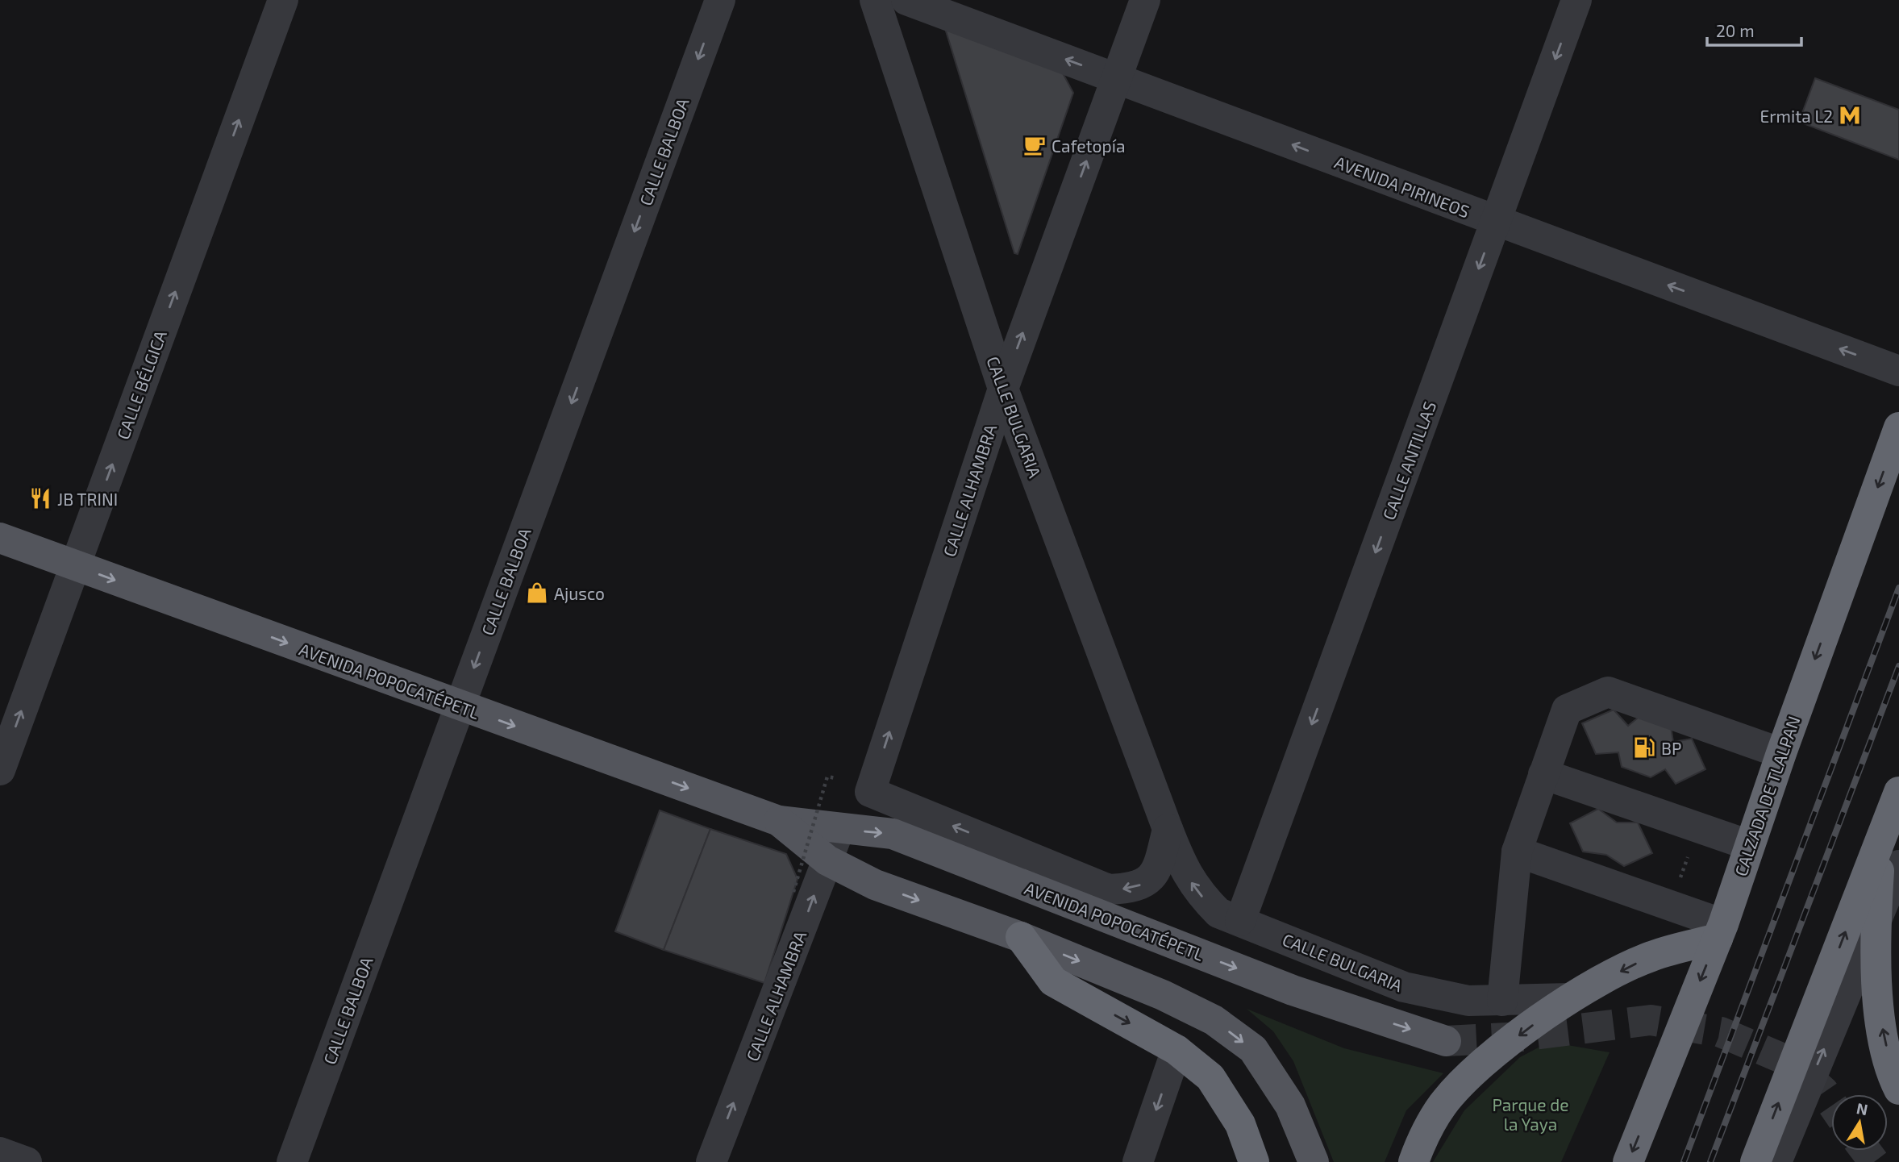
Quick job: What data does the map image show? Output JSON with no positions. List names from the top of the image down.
{
  "streets": {
    "highway": ["CALZADA DE TLALPAN"],
    "main road": ["AVENIDA POPOCATÉPETL"],
    "street": [
      "CALLE BALBOA",
      "AVENIDA PIRINEOS",
      "CALLE BÉLGICA",
      "CALLE BULGARIA",
      "CALLE ANTILLAS",
      "CALLE ALHAMBRA"
    ]
  },
  "crossings": [
    ["CALLE BALBOA", "AVENIDA POPOCATÉPETL"],
    ["AVENIDA PIRINEOS", "CALLE ANTILLAS"],
    ["AVENIDA PIRINEOS", "CALLE ALHAMBRA"],
    ["CALLE BÉLGICA", "AVENIDA POPOCATÉPETL"],
    ["CALLE BULGARIA", "CALLE ANTILLAS"],
    ["CALLE BULGARIA", "CALLE ALHAMBRA"],
    ["CALLE ALHAMBRA", "AVENIDA POPOCATÉPETL"]
  ],
  "one_way": [
    "CALLE BALBOA",
    "AVENIDA PIRINEOS",
    "CALLE BÉLGICA",
    "CALLE ANTILLAS",
    "AVENIDA POPOCATÉPETL"
  ],
  "parks": ["Parque de la Yaya"],
  "places": {
    "metro station": ["Ermita L2"],
    "cafe": ["Cafetopía"],
    "restaurant": ["JB TRINI"],
    "shop": ["Ajusco"],
    "fuel station": ["BP"]
  },
  "scale_bar": "20 m",
  "north": "top"
}
